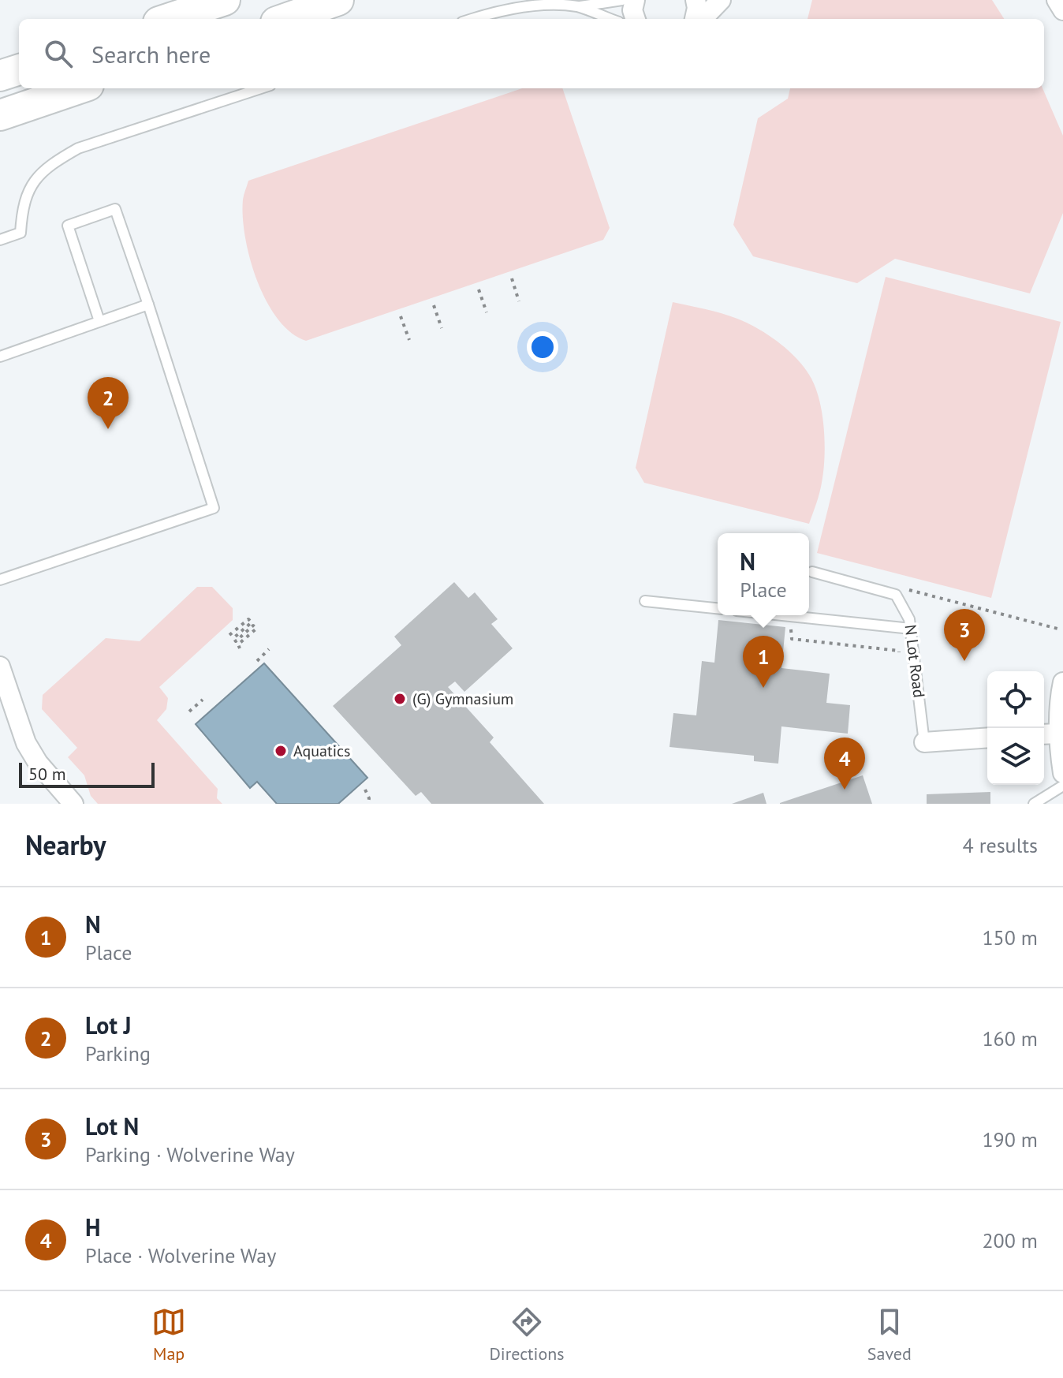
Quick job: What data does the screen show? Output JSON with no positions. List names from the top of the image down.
{
  "streets": {
    "lane": ["N Lot Road"]
  },
  "places": ["(G) Gymnasium", "Aquatics"],
  "scale_bar": "50 m",
  "page": {
    "search": "Search here",
    "pins": [
      "2",
      "3",
      "1",
      "4"
    ],
    "popup": ["N", "Place"],
    "scale": "50 m",
    "heading": ["Nearby", "4 results"],
    "list": [
      {
        "mark": "1",
        "name": "N",
        "note": "Place",
        "value": "150 m"
      },
      {
        "mark": "2",
        "name": "Lot J",
        "note": "Parking",
        "value": "160 m"
      },
      {
        "mark": "3",
        "name": "Lot N",
        "note": "Parking · Wolverine Way",
        "value": "190 m"
      },
      {
        "mark": "4",
        "name": "H",
        "note": "Place · Wolverine Way",
        "value": "200 m"
      }
    ],
    "nav": ["Map", "Directions", "Saved"]
  }
}
